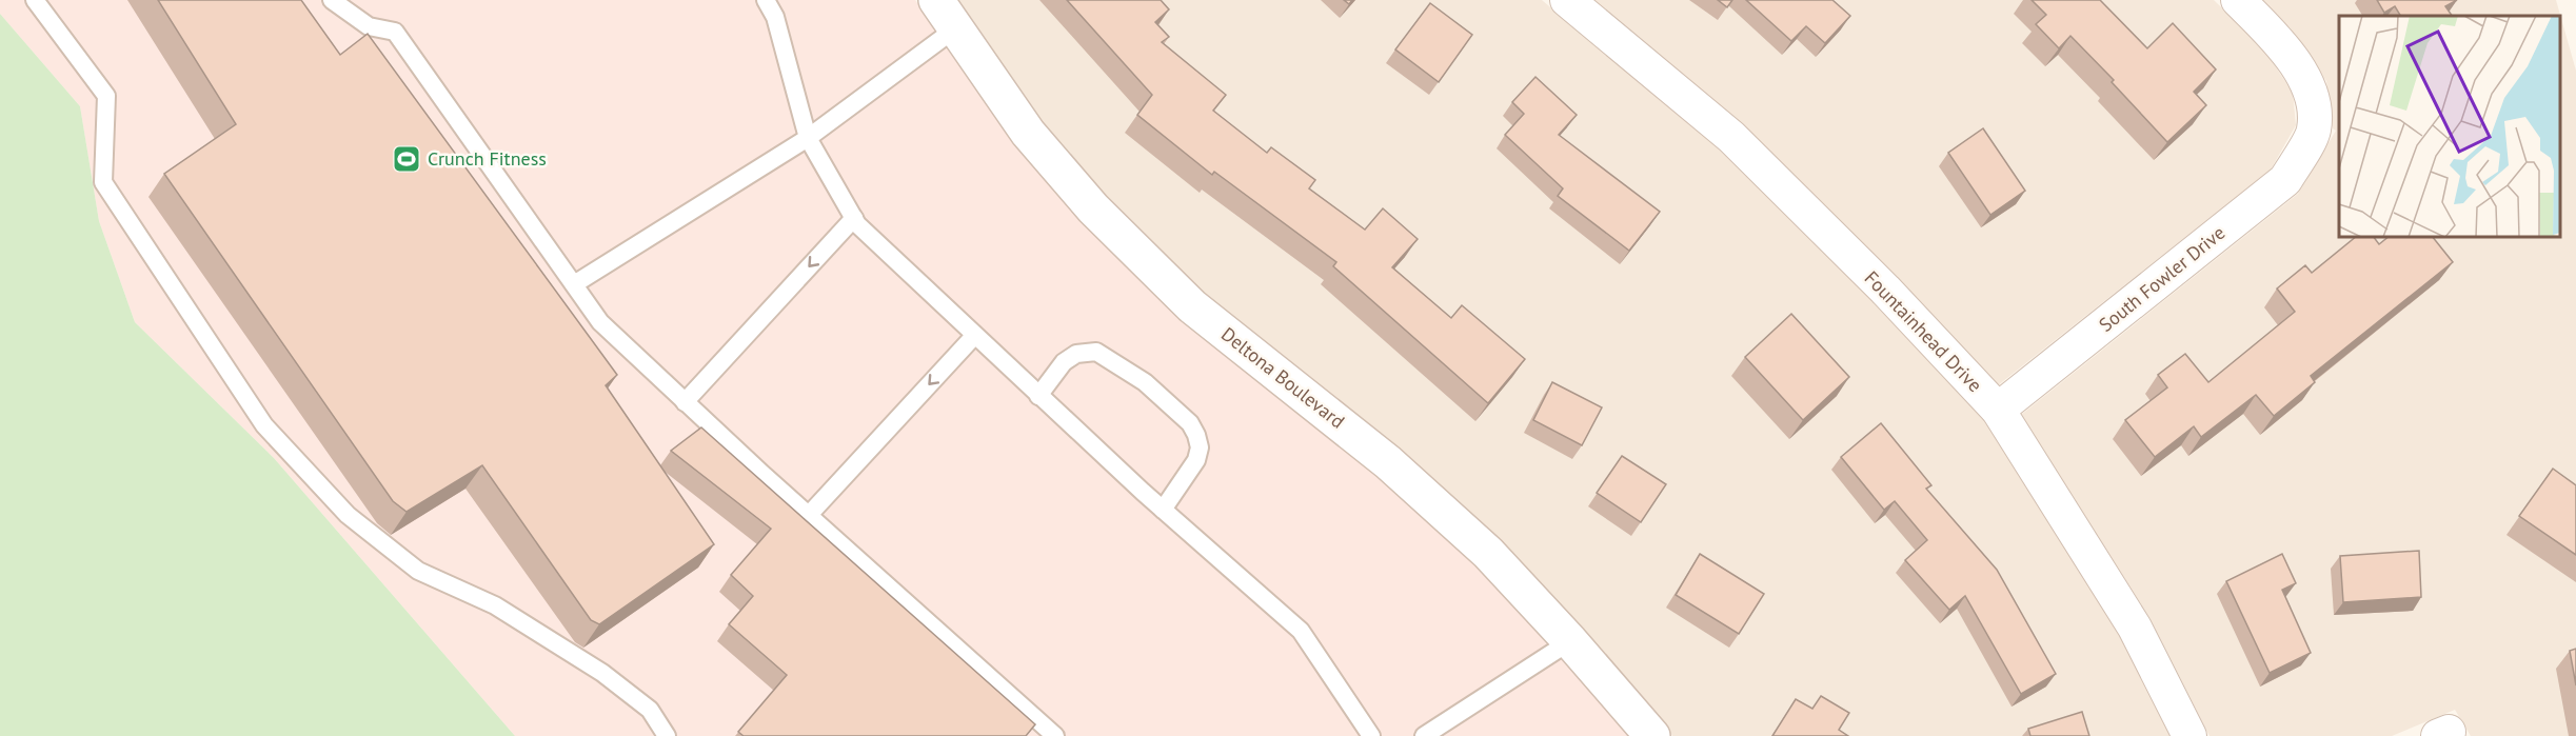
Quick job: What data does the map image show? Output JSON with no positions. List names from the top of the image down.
{
  "streets": {
    "street": ["South Fowler Drive", "Fountainhead Drive", "Deltona Boulevard"]
  },
  "crossings": [
    ["South Fowler Drive", "Fountainhead Drive"]
  ],
  "places": {
    "sports": ["Crunch Fitness"]
  }
}
